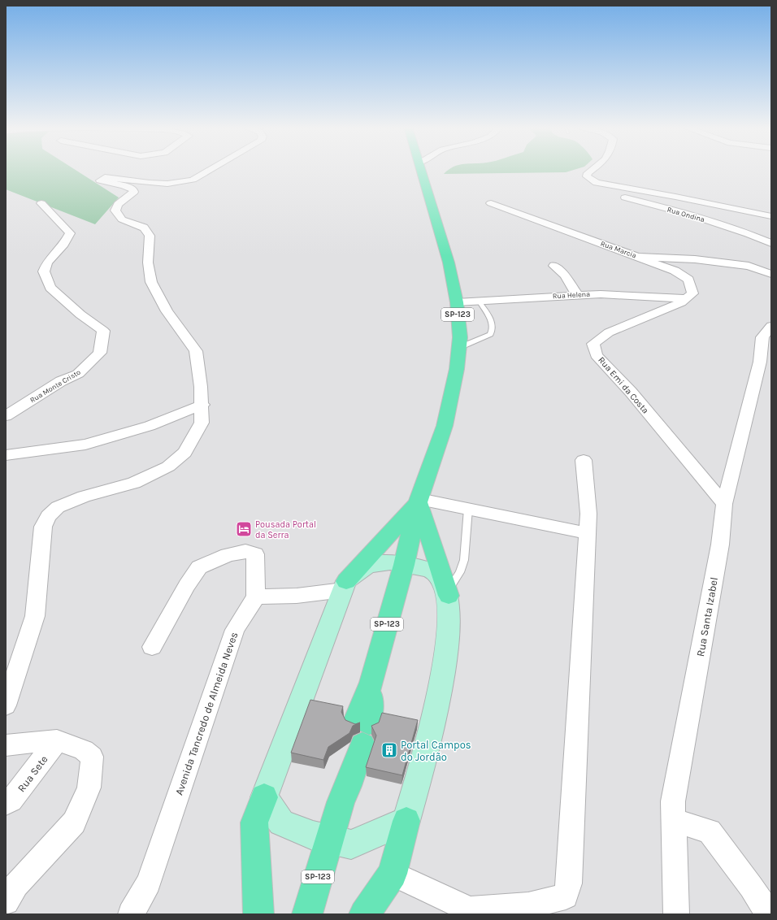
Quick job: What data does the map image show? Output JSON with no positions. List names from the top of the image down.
{
  "streets": {
    "main road": ["SP-123"],
    "street": [
      "Rua Ondina",
      "Rua Marcia",
      "Rua Helena",
      "Rua Emi da Costa",
      "Rua Monte Cristo",
      "Rua Santa Izabel",
      "Avenida Tancredo de Almeida Neves",
      "Rua Sete"
    ]
  },
  "crossings": [
    ["Rua Helena", "SP-123"],
    ["Rua Helena", "Rua Emi da Costa"],
    ["Rua Emi da Costa", "Rua Santa Izabel"]
  ],
  "places": {
    "hotel": ["Pousada Portal da Serra"],
    "building": ["Portal Campos do Jordão"]
  }
}
